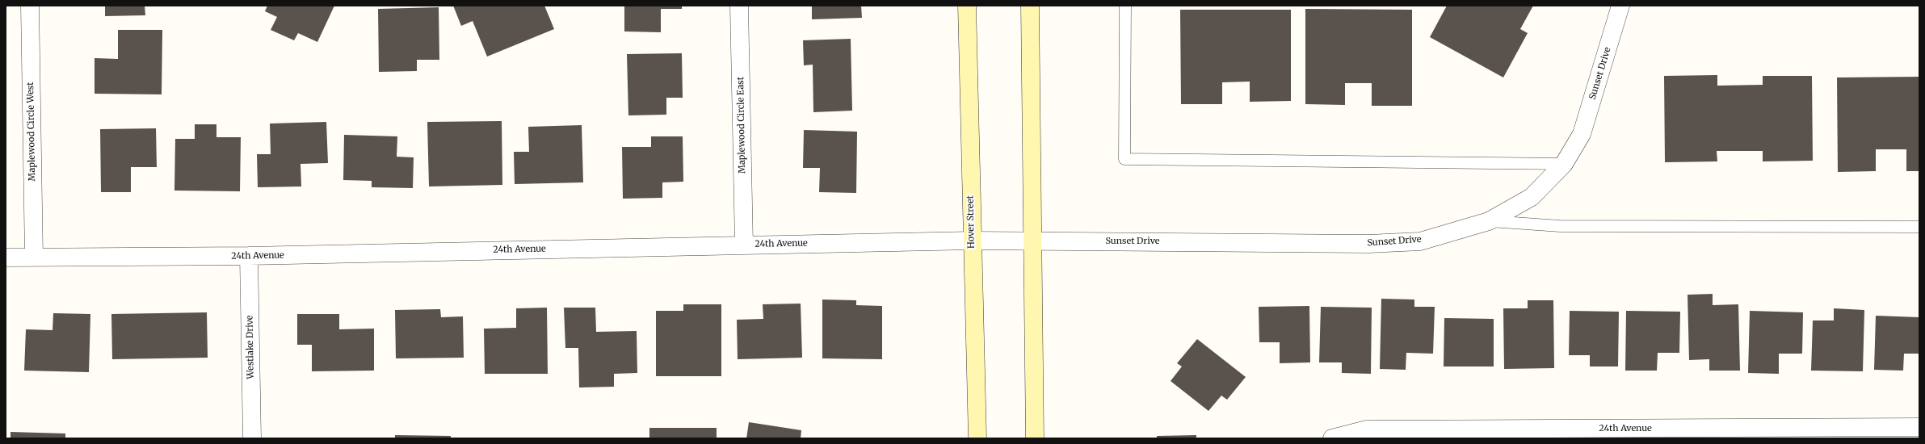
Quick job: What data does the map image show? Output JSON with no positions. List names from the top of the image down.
{
  "streets": {
    "main road": ["Hover Street"],
    "street": [
      "Sunset Drive",
      "Maplewood Circle East",
      "Maplewood Circle West",
      "24th Avenue",
      "Westlake Drive"
    ]
  },
  "crossings": [
    ["Sunset Drive", "24th Avenue"],
    ["Maplewood Circle East", "24th Avenue"],
    ["Maplewood Circle West", "24th Avenue"],
    ["Hover Street", "24th Avenue"],
    ["24th Avenue", "Westlake Drive"]
  ]
}
